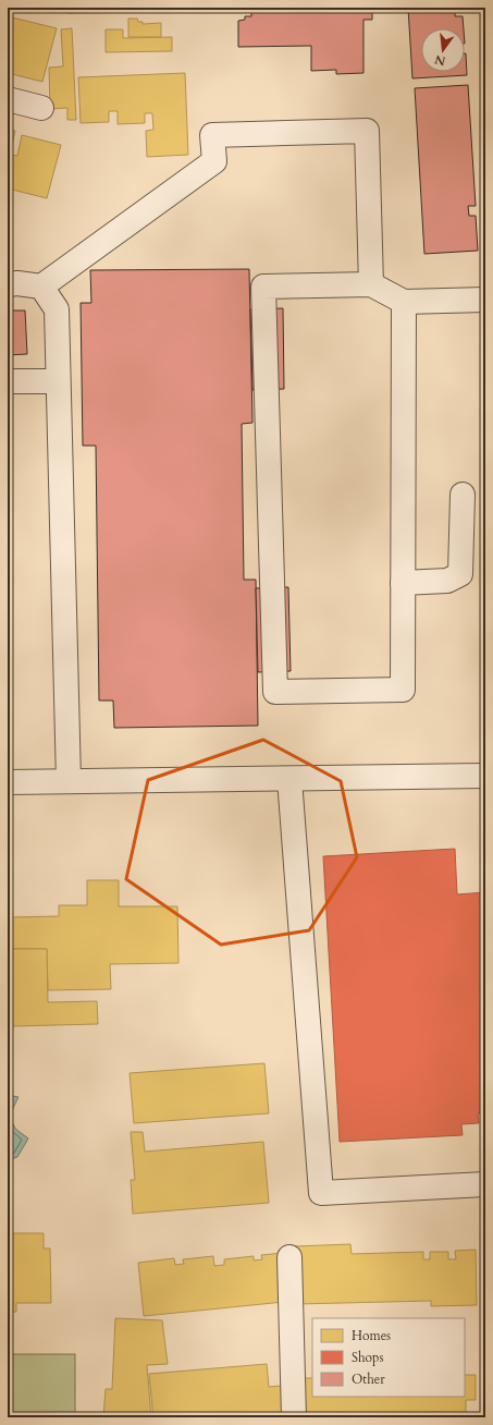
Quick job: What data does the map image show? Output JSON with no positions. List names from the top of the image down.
{
  "legend": ["Homes", "Shops", "Other"],
  "north": "bottom"
}
